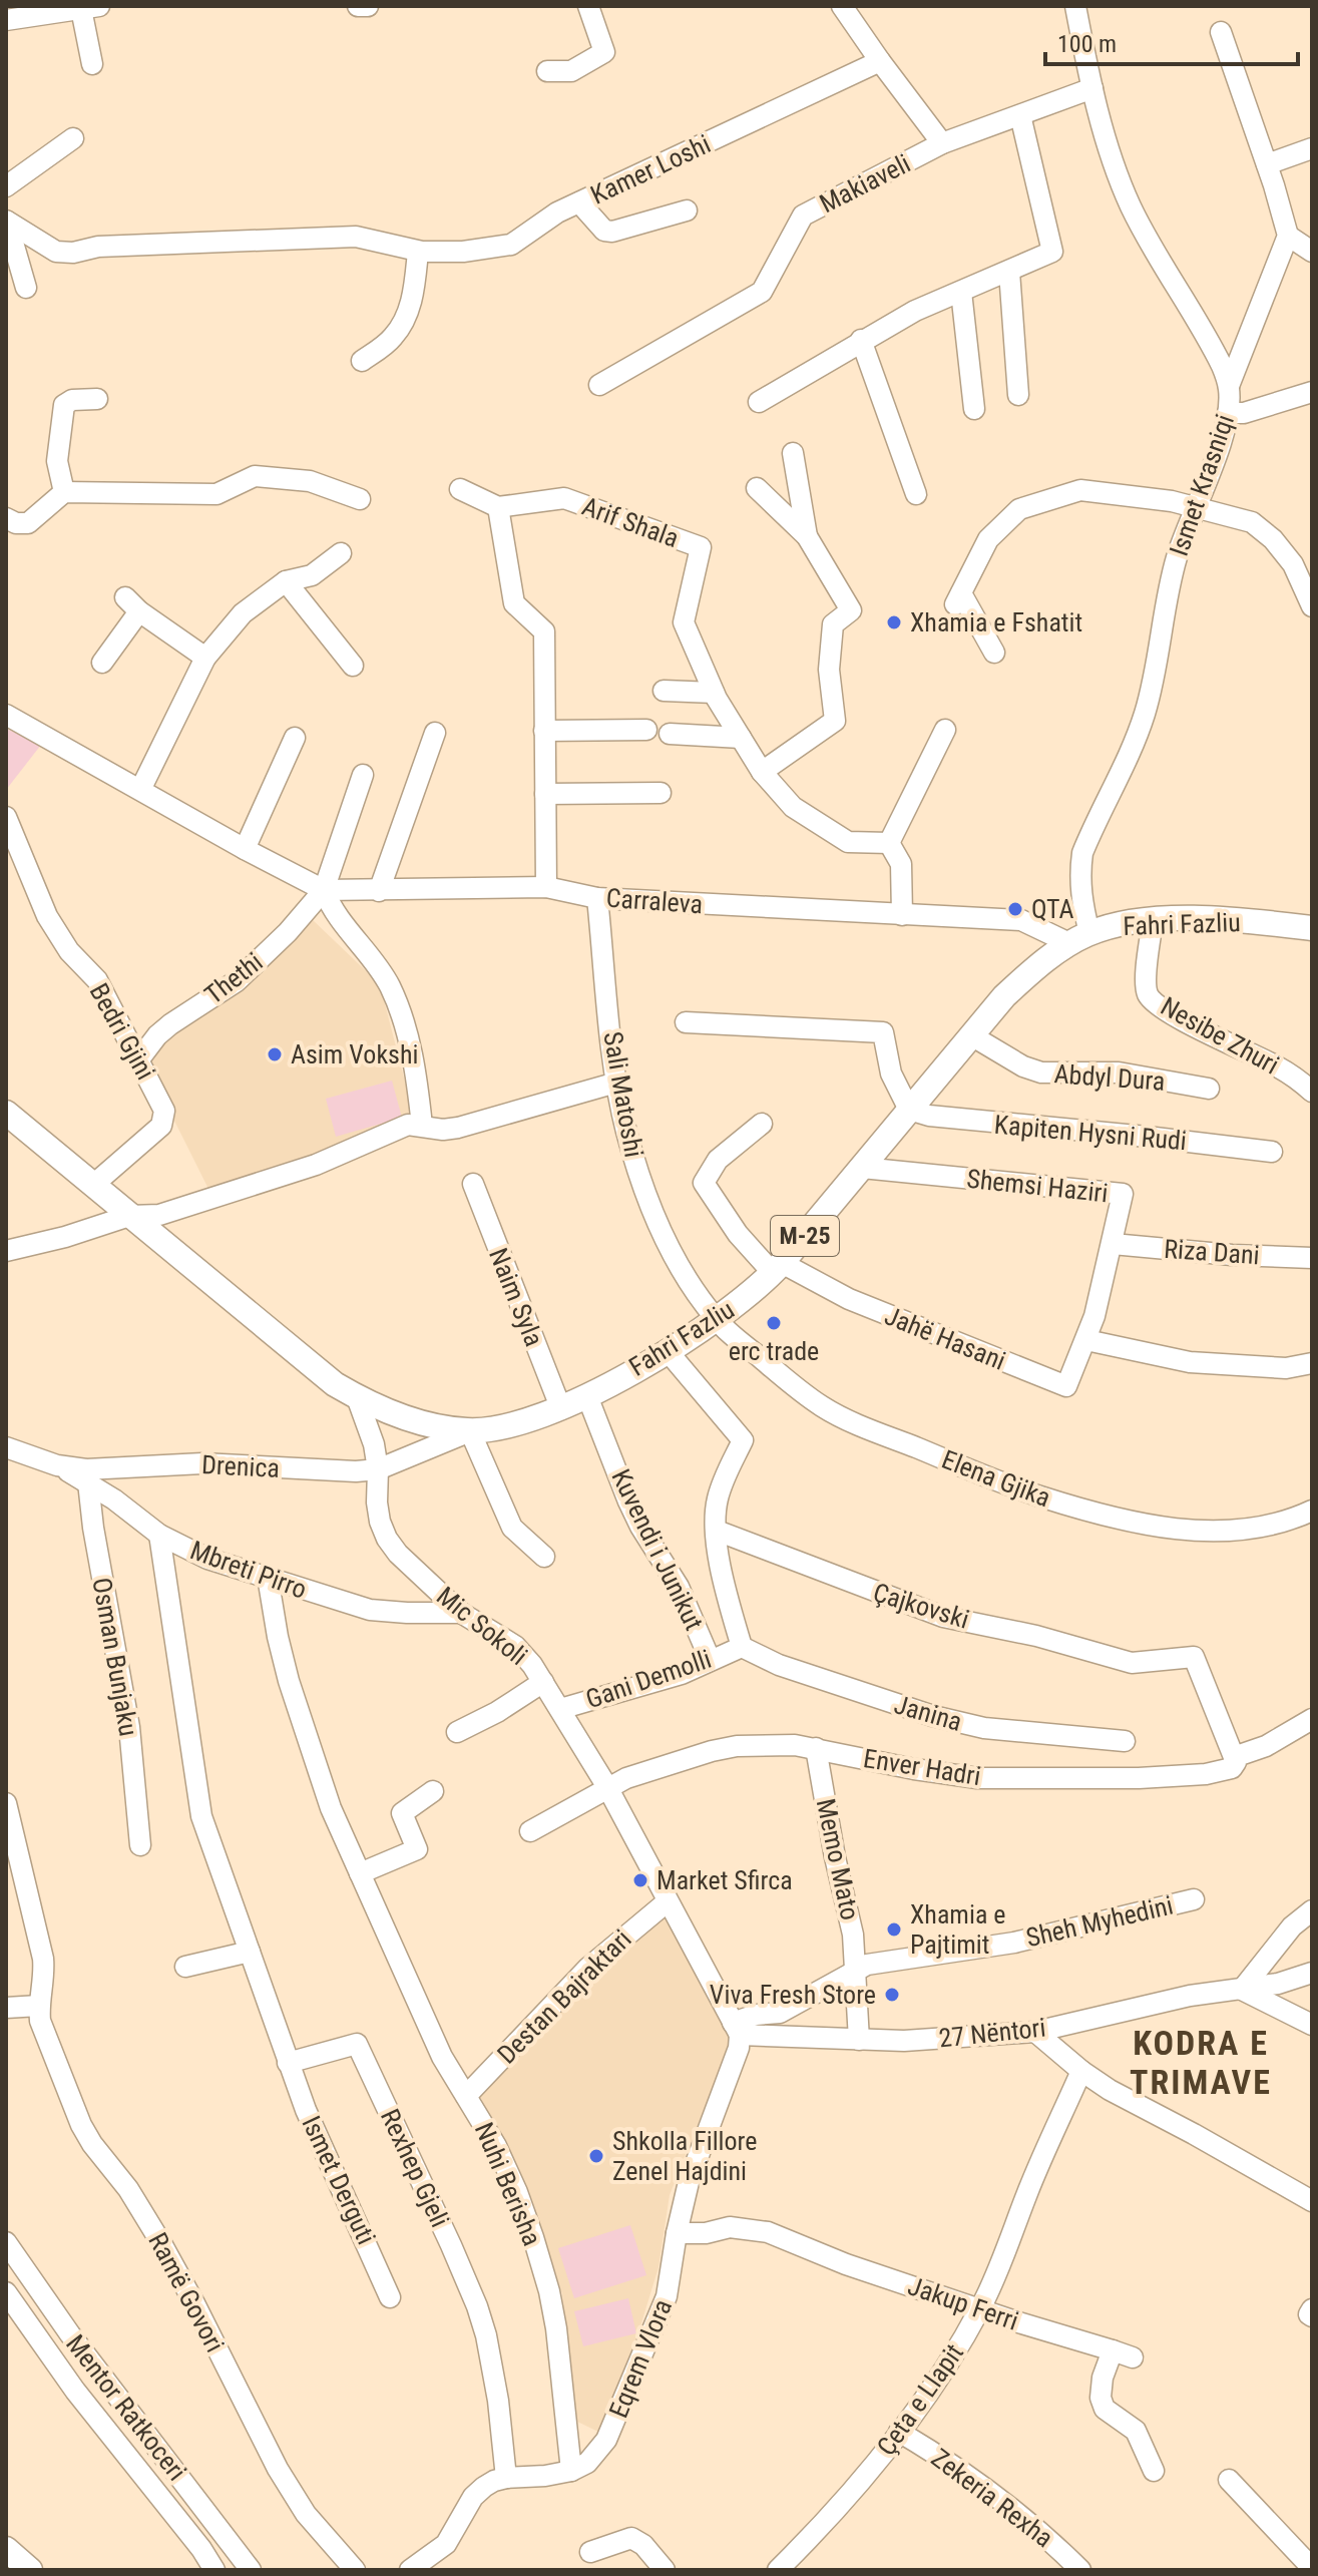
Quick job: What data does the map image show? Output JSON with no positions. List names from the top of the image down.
{
  "streets": {
    "main road": ["Fahri Fazliu", "M-25"],
    "street": [
      "Kamer Loshi",
      "Makiaveli",
      "Ismet Krasniqi",
      "Arif Shala",
      "Carraleva",
      "Thethi",
      "Bedri Gjini",
      "Nesibe Zhuri",
      "Abdyl Dura",
      "Sali Matoshi",
      "Kapiten Hysni Rudi",
      "Shemsi Haziri",
      "Riza Dani",
      "Naim Syla",
      "Jahë Hasani",
      "Drenica",
      "Elena Gjika",
      "Kuvendi i Junikut",
      "Mbreti Pirro",
      "Çajkovski",
      "Mic Sokoli",
      "Osman Bunjaku",
      "Gani Demolli",
      "Janina",
      "Enver Hadri",
      "Memo Mato",
      "Sheh Myhedini",
      "Destan Bajraktari",
      "27 Nëntori",
      "Rexhep Gjeli",
      "Ismet Derguti",
      "Nuhi Berisha",
      "Ramë Govori",
      "Jakup Ferri",
      "Eqrem Vlora",
      "Çeta e Llapit",
      "Mentor Ratkoceri",
      "Zekeria Rexha"
    ]
  },
  "crossings": [
    ["Makiaveli", "Ismet Krasniqi"],
    ["Ismet Krasniqi", "Carraleva"],
    ["Ismet Krasniqi", "Fahri Fazliu"],
    ["Carraleva", "Fahri Fazliu"],
    ["Carraleva", "Thethi"],
    ["Carraleva", "Sali Matoshi"],
    ["Fahri Fazliu", "Bedri Gjini"],
    ["Fahri Fazliu", "Nesibe Zhuri"],
    ["Fahri Fazliu", "Abdyl Dura"],
    ["Fahri Fazliu", "Sali Matoshi"],
    ["Fahri Fazliu", "Kapiten Hysni Rudi"],
    ["Fahri Fazliu", "Shemsi Haziri"],
    ["Fahri Fazliu", "Naim Syla"],
    ["Fahri Fazliu", "Jahë Hasani"],
    ["Fahri Fazliu", "Drenica"],
    ["Fahri Fazliu", "Elena Gjika"],
    ["Fahri Fazliu", "Kuvendi i Junikut"],
    ["Fahri Fazliu", "Mic Sokoli"],
    ["Fahri Fazliu", "Gani Demolli"],
    ["Thethi", "Bedri Gjini"],
    ["Sali Matoshi", "Elena Gjika"],
    ["Shemsi Haziri", "Riza Dani"],
    ["Shemsi Haziri", "Jahë Hasani"],
    ["Drenica", "Mbreti Pirro"],
    ["Drenica", "Mic Sokoli"],
    ["Drenica", "Osman Bunjaku"],
    ["Kuvendi i Junikut", "Gani Demolli"],
    ["Mbreti Pirro", "Mic Sokoli"],
    ["Mbreti Pirro", "Osman Bunjaku"],
    ["Mbreti Pirro", "Nuhi Berisha"],
    ["Çajkovski", "Gani Demolli"],
    ["Çajkovski", "Enver Hadri"],
    ["Mic Sokoli", "Gani Demolli"],
    ["Mic Sokoli", "Enver Hadri"],
    ["Mic Sokoli", "Sheh Myhedini"],
    ["Mic Sokoli", "Destan Bajraktari"],
    ["Mic Sokoli", "27 Nëntori"],
    ["Mic Sokoli", "Eqrem Vlora"],
    ["Gani Demolli", "Janina"],
    ["Enver Hadri", "Memo Mato"],
    ["Memo Mato", "Sheh Myhedini"],
    ["Memo Mato", "27 Nëntori"],
    ["Sheh Myhedini", "27 Nëntori"],
    ["Sheh Myhedini", "Eqrem Vlora"],
    ["Destan Bajraktari", "Nuhi Berisha"],
    ["27 Nëntori", "Eqrem Vlora"],
    ["Rexhep Gjeli", "Ismet Derguti"],
    ["Nuhi Berisha", "Eqrem Vlora"],
    ["Jakup Ferri", "Eqrem Vlora"],
    ["Jakup Ferri", "Çeta e Llapit"],
    ["Çeta e Llapit", "Zekeria Rexha"]
  ],
  "districts": ["KODRA E TRIMAVE"],
  "places": [
    "Xhamia e Fshatit",
    "QTA",
    "Asim Vokshi",
    "erc trade",
    "Market Sfirca",
    "Xhamia e Pajtimit",
    "Viva Fresh Store",
    "Shkolla Fillore Zenel Hajdini"
  ],
  "scale_bar": "100 m"
}
